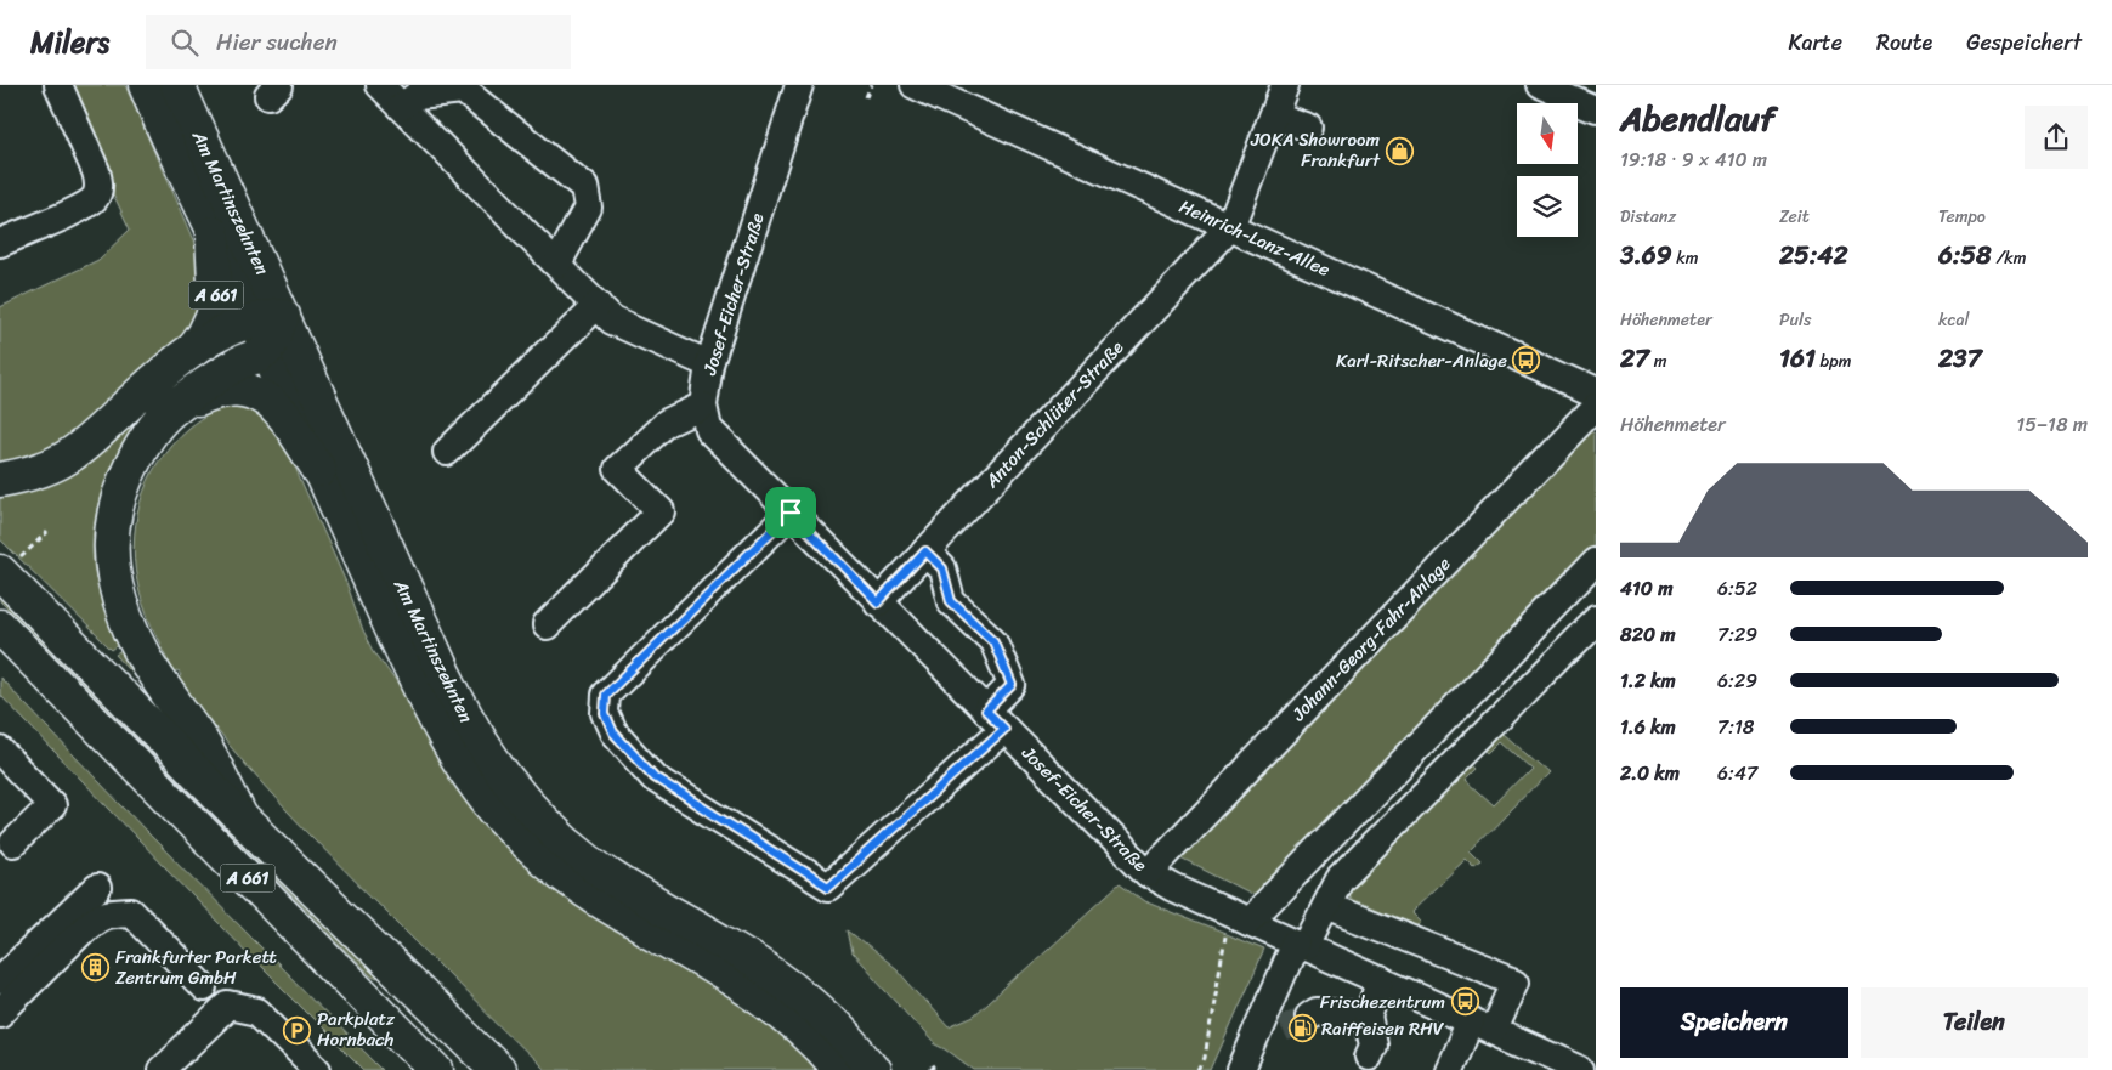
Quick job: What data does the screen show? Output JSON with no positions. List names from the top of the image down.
{
  "streets": {
    "main road": ["Am Martinszehnten", "A 661"],
    "street": [
      "Heinrich-Lanz-Allee",
      "Josef-Eicher-Straße",
      "Anton-Schlüter-Straße",
      "Johann-Georg-Fahr-Anlage"
    ]
  },
  "crossings": [
    ["Am Martinszehnten", "A 661"],
    ["Heinrich-Lanz-Allee", "Anton-Schlüter-Straße"],
    ["Josef-Eicher-Straße", "Anton-Schlüter-Straße"],
    ["Josef-Eicher-Straße", "Johann-Georg-Fahr-Anlage"]
  ],
  "places": {
    "shop": ["JOKA Showroom Frankfurt"],
    "bus stop": ["Karl-Ritscher-Anlage", "Frischezentrum"],
    "building": ["Frankfurter Parkett Zentrum GmbH"],
    "fuel station": ["Raiffeisen RHV"],
    "parking": ["Parkplatz Hornbach"]
  },
  "north": "bottom",
  "page": {
    "header": "Milers",
    "search": "Hier suchen",
    "nav": ["Karte", "Route", "Gespeichert"],
    "heading": ["Abendlauf", "19:18 · 9 × 410 m"],
    "stats": [
      ["Distanz", "3.69 km"],
      ["Zeit", "25:42"],
      ["Tempo", "6:58 /km"],
      ["Höhenmeter", "27 m"],
      ["Puls", "161 bpm"],
      ["kcal", "237"]
    ],
    "chart": ["Höhenmeter", "15–18 m"],
    "list": [
      {
        "name": "410 m",
        "note": "6:52"
      },
      {
        "name": "820 m",
        "note": "7:29"
      },
      {
        "name": "1.2 km",
        "note": "6:29"
      },
      {
        "name": "1.6 km",
        "note": "7:18"
      },
      {
        "name": "2.0 km",
        "note": "6:47"
      }
    ],
    "buttons": ["Speichern", "Teilen"]
  }
}
